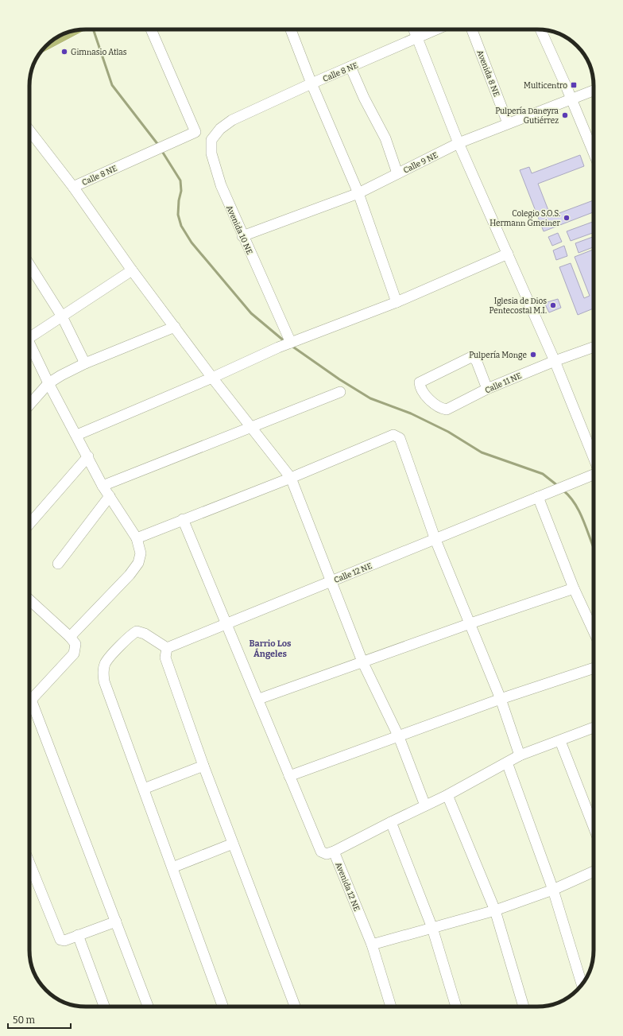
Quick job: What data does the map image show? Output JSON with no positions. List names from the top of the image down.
{
  "streets": {
    "street": [
      "Calle 8 NE",
      "Avenida 8 NE",
      "Calle 9 NE",
      "Avenida 10 NE",
      "Calle 11 NE",
      "Calle 12 NE",
      "Avenida 12 NE"
    ]
  },
  "crossings": [
    ["Calle 8 NE", "Avenida 10 NE"],
    ["Avenida 8 NE", "Calle 9 NE"],
    ["Calle 9 NE", "Avenida 10 NE"]
  ],
  "districts": ["Barrio Los Ángeles"],
  "places": {
    "other": [
      "Gimnasio Atlas",
      "Pulpería Daneyra Gutiérrez",
      "Colegio S.O.S. Hermann Gmeiner",
      "Iglesia de Dios Pentecostal M.I.",
      "Pulpería Monge"
    ],
    "transit": ["Multicentro"]
  },
  "scale_bar": "50 m"
}
